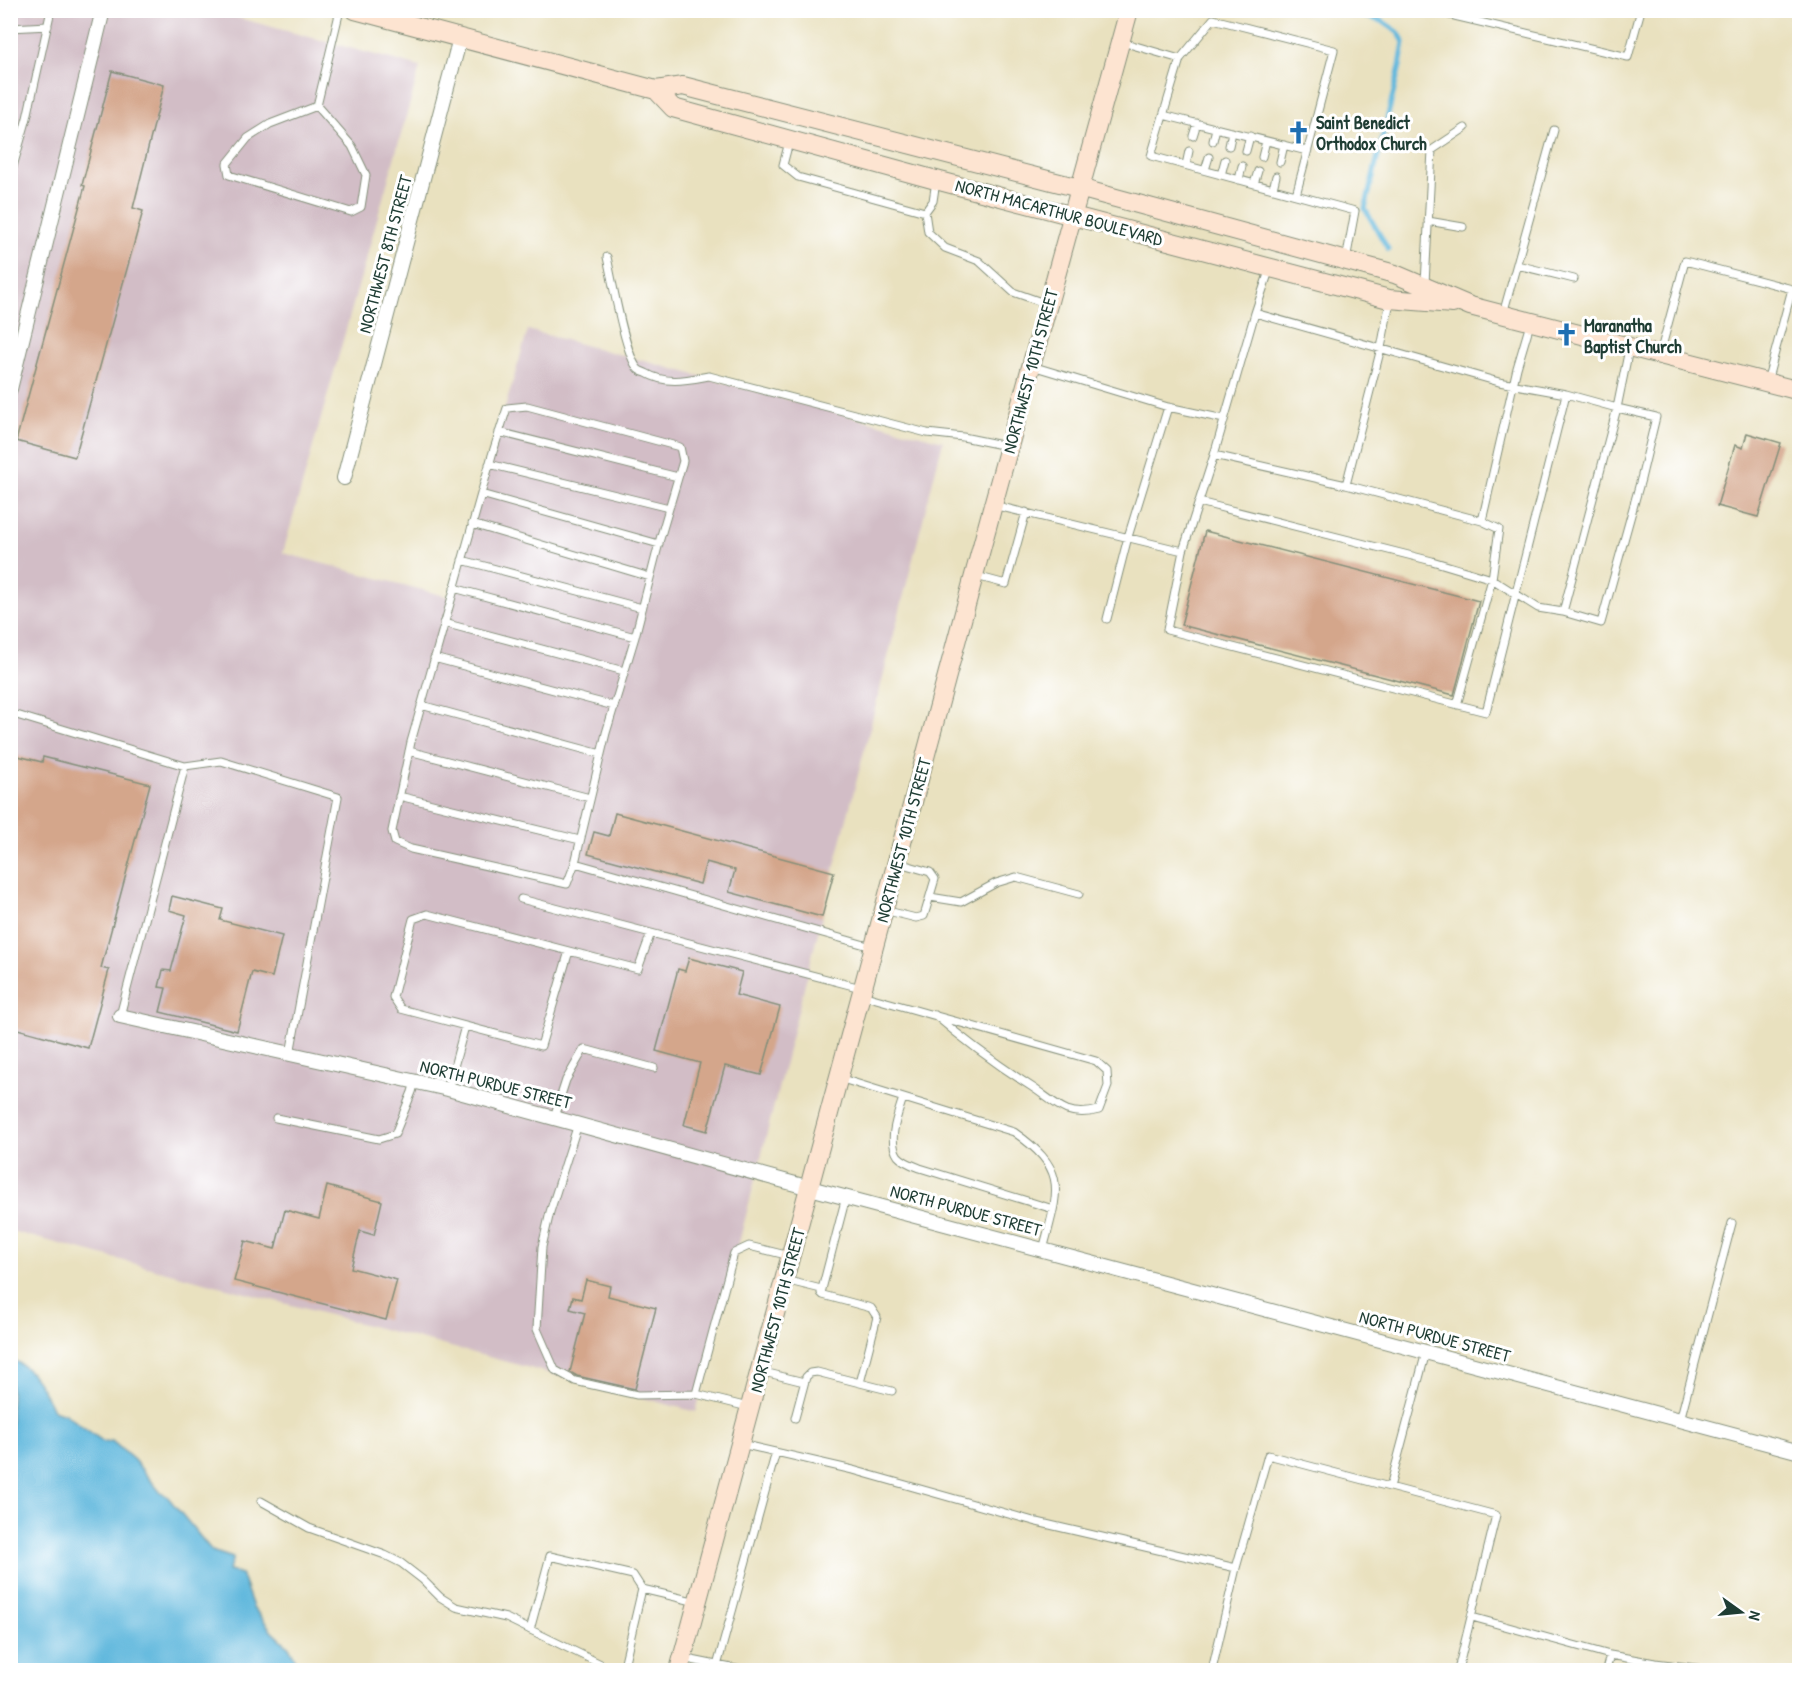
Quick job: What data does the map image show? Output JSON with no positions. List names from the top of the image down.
{
  "streets": {
    "main road": ["NORTH MACARTHUR BOULEVARD", "NORTHWEST 10TH STREET"],
    "street": ["NORTHWEST 8TH STREET", "NORTH PURDUE STREET"]
  },
  "crossings": [
    ["NORTH MACARTHUR BOULEVARD", "NORTHWEST 8TH STREET"],
    ["NORTH MACARTHUR BOULEVARD", "NORTHWEST 10TH STREET"],
    ["NORTHWEST 10TH STREET", "NORTH PURDUE STREET"]
  ],
  "places": {
    "church": ["Saint Benedict Orthodox Church", "Maranatha Baptist Church"]
  },
  "north": "right"
}
